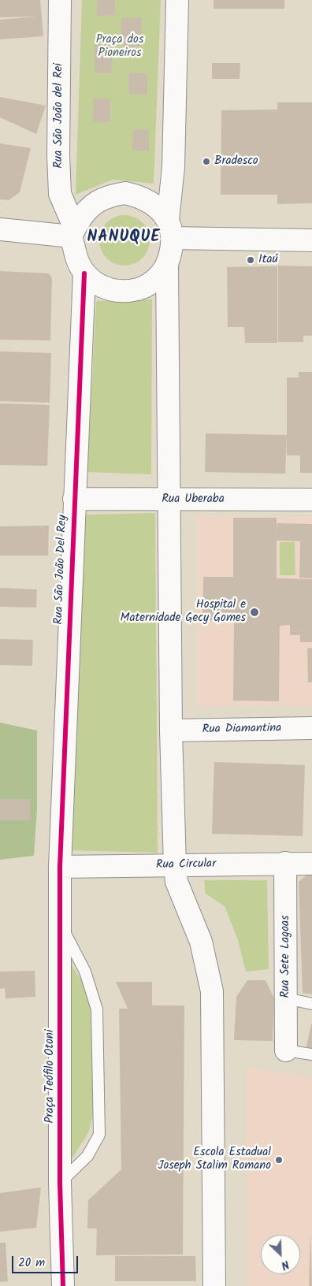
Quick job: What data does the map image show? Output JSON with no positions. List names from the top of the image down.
{
  "streets": {
    "street": [
      "Rua São João del Rei",
      "Rua Uberaba",
      "Rua São João Del Rey",
      "Rua Diamantina",
      "Rua Circular",
      "Rua Sete Lagoas",
      "Praça Teófilo Otoni"
    ]
  },
  "crossings": [
    ["Rua São João del Rei", "Rua São João Del Rey"],
    ["Rua Uberaba", "Rua São João Del Rey"],
    ["Rua São João Del Rey", "Rua Circular"],
    ["Rua São João Del Rey", "Praça Teófilo Otoni"],
    ["Rua Circular", "Rua Sete Lagoas"],
    ["Rua Circular", "Praça Teófilo Otoni"]
  ],
  "districts": ["NANUQUE"],
  "parks": ["Praça dos Pioneiros"],
  "places": [
    "Bradesco",
    "Itaú",
    "Hospital e Maternidade Gecy Gomes",
    "Escola Estadual Joseph Stalim Romano"
  ],
  "scale_bar": "20 m",
  "north": "bottom right"
}
